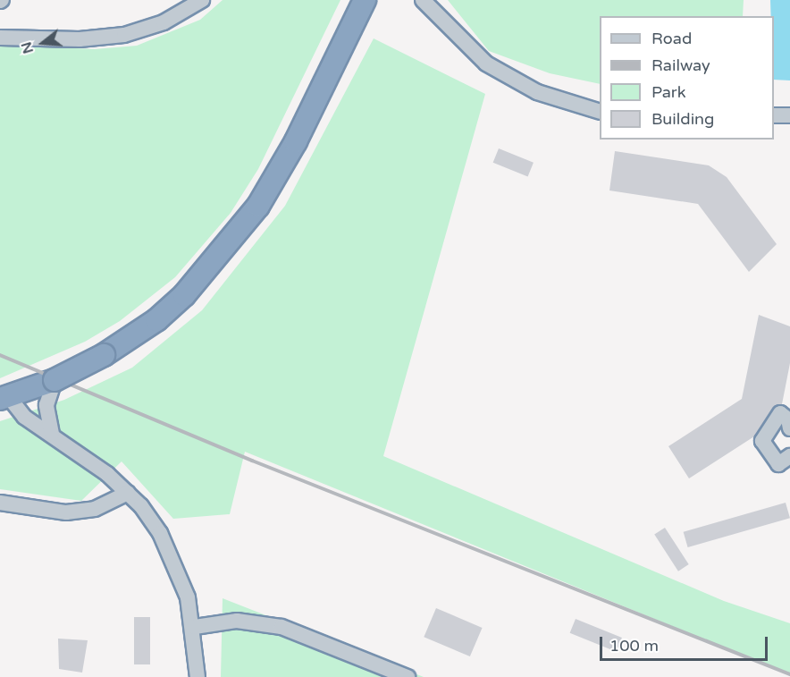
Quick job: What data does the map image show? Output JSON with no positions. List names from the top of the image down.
{
  "legend": [
    "Road",
    "Railway",
    "Park",
    "Building"
  ],
  "scale_bar": "100 m",
  "north": "left"
}
